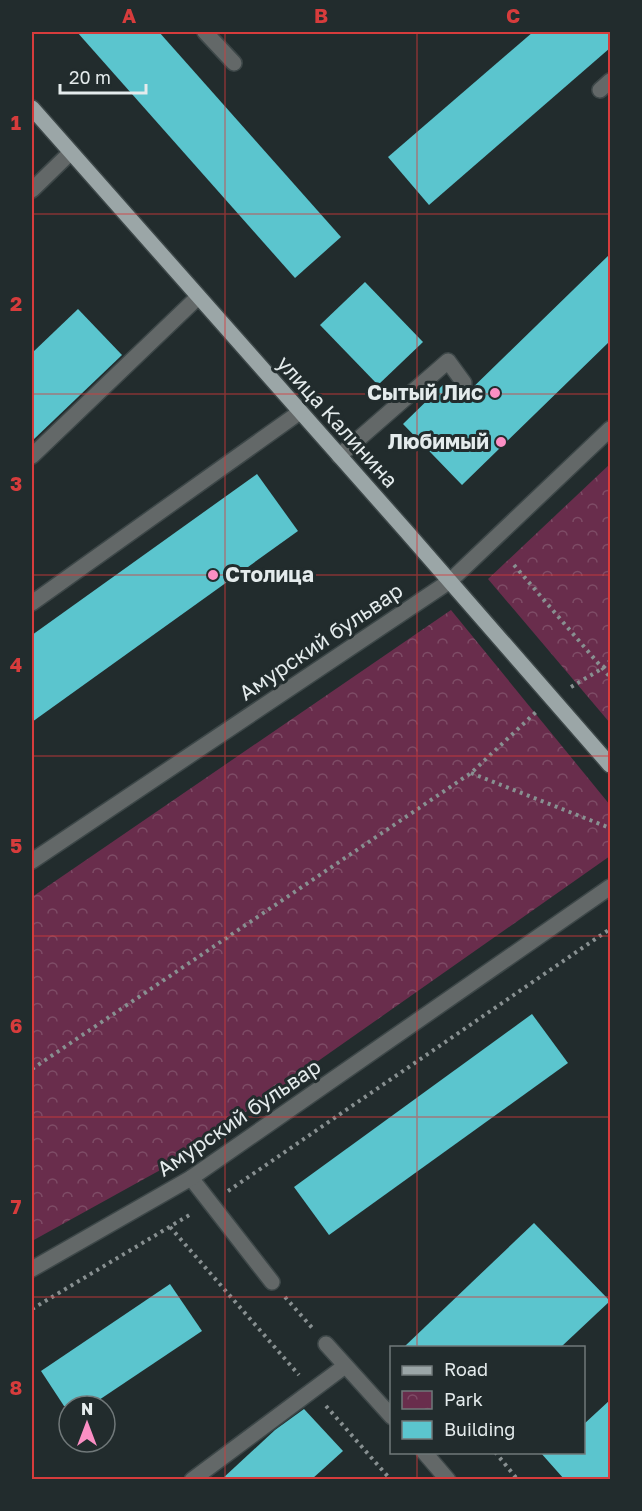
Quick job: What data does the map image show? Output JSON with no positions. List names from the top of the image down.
{
  "streets": {
    "main road": ["улица Калинина"],
    "street": ["Амурский бульвар"]
  },
  "crossings": [
    ["улица Калинина", "Амурский бульвар"]
  ],
  "places": ["Сытый Лис", "Любимый", "Столица"],
  "legend": ["Road", "Park", "Building"],
  "scale_bar": "20 m",
  "north": "top",
  "grid": {
    "columns": ["A", "B", "C"],
    "rows": [
      "1",
      "2",
      "3",
      "4",
      "5",
      "6",
      "7",
      "8"
    ]
  }
}
